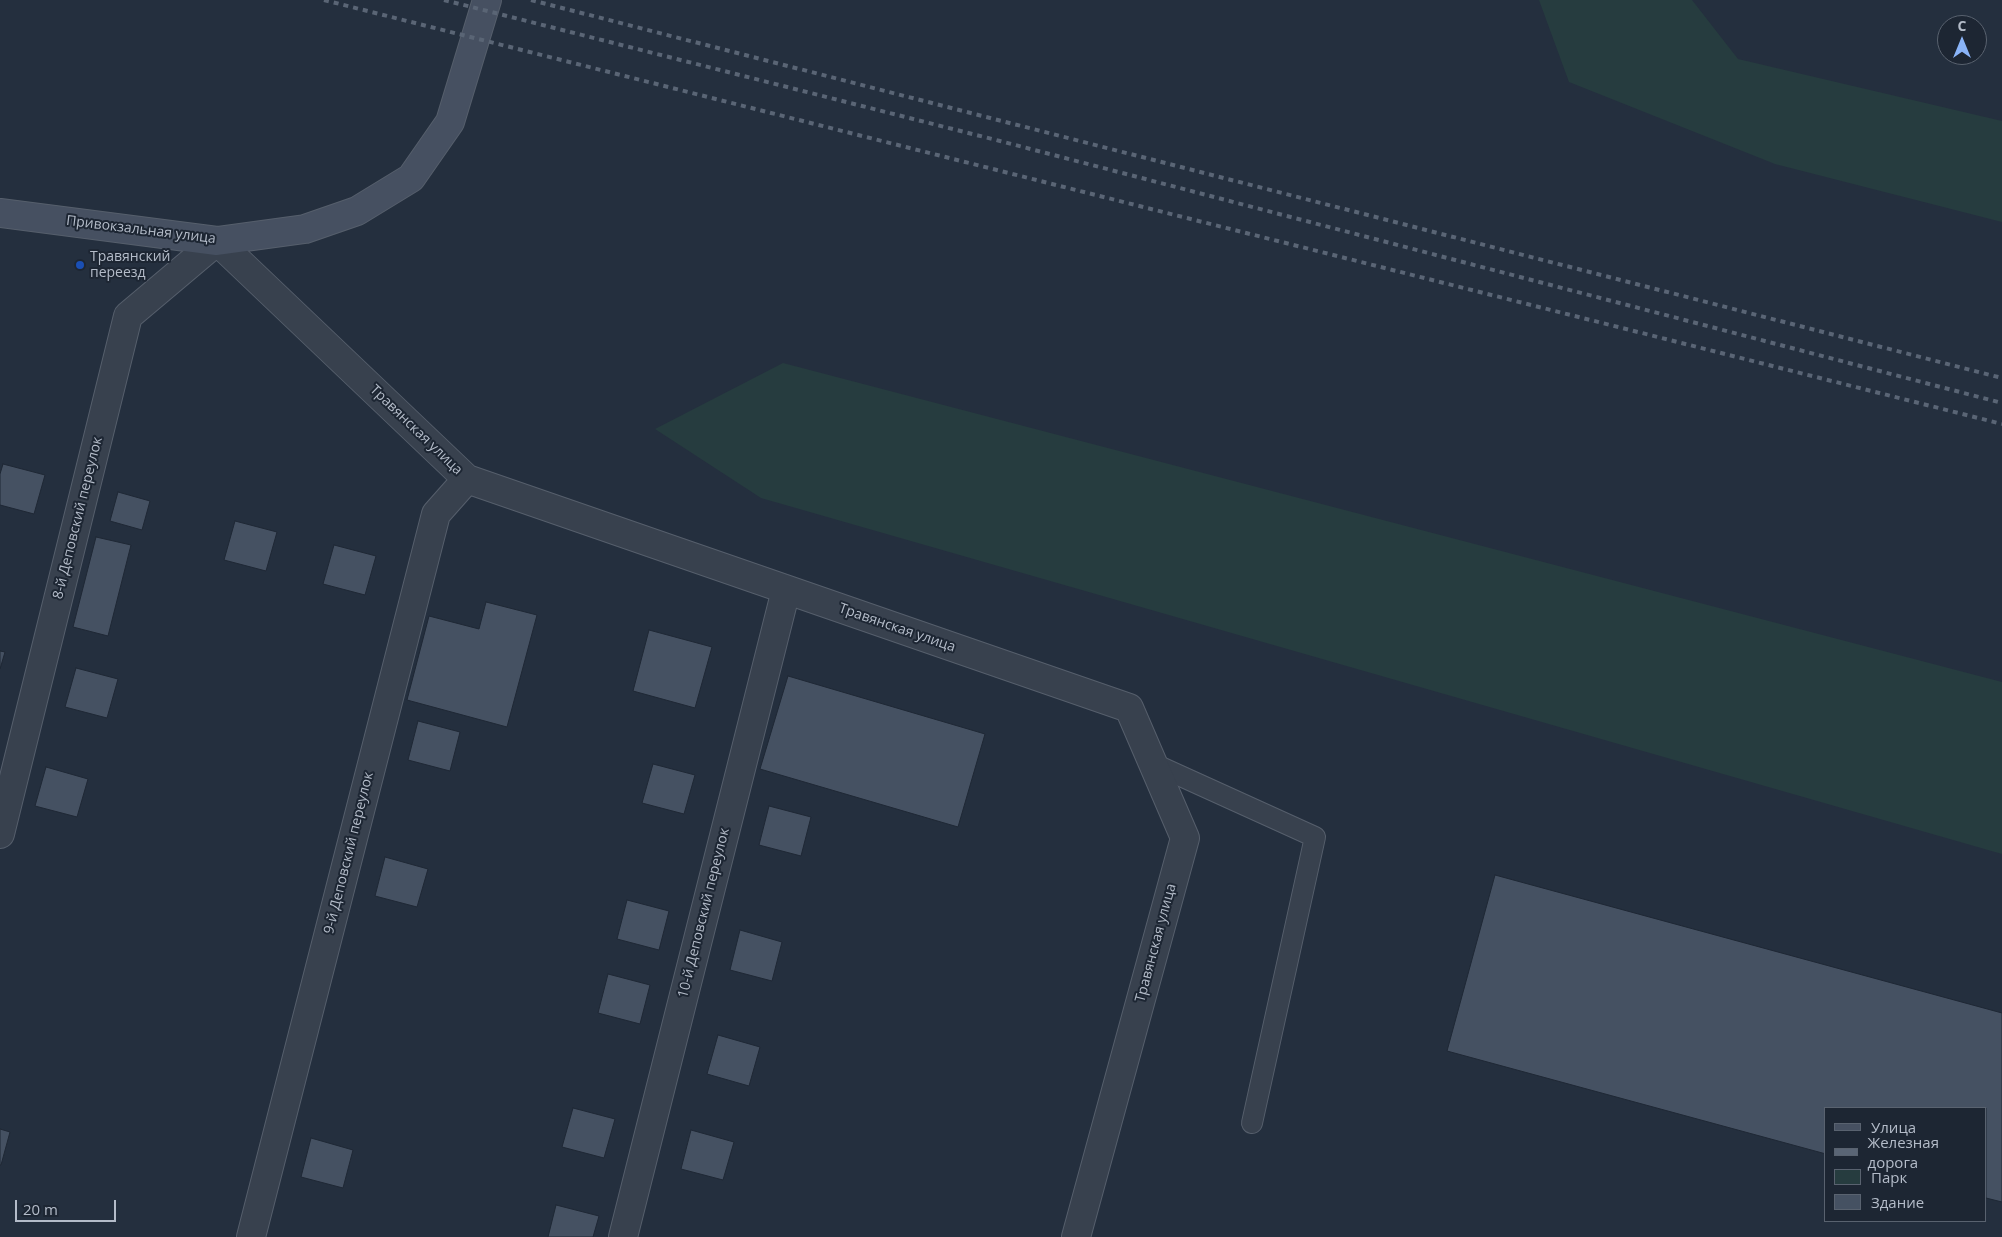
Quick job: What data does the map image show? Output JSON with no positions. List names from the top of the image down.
{
  "streets": {
    "street": [
      "Привокзальная улица",
      "Травянская улица",
      "8-й Деповский переулок",
      "9-й Деповский переулок",
      "10-й Деповский переулок"
    ]
  },
  "crossings": [
    ["Привокзальная улица", "Травянская улица"],
    ["Привокзальная улица", "8-й Деповский переулок"],
    ["Травянская улица", "8-й Деповский переулок"],
    ["Травянская улица", "9-й Деповский переулок"],
    ["Травянская улица", "10-й Деповский переулок"]
  ],
  "places": ["Травянский переезд"],
  "legend": [
    "Улица",
    "Железная дорога",
    "Парк",
    "Здание"
  ],
  "scale_bar": "20 m",
  "north": "top"
}
